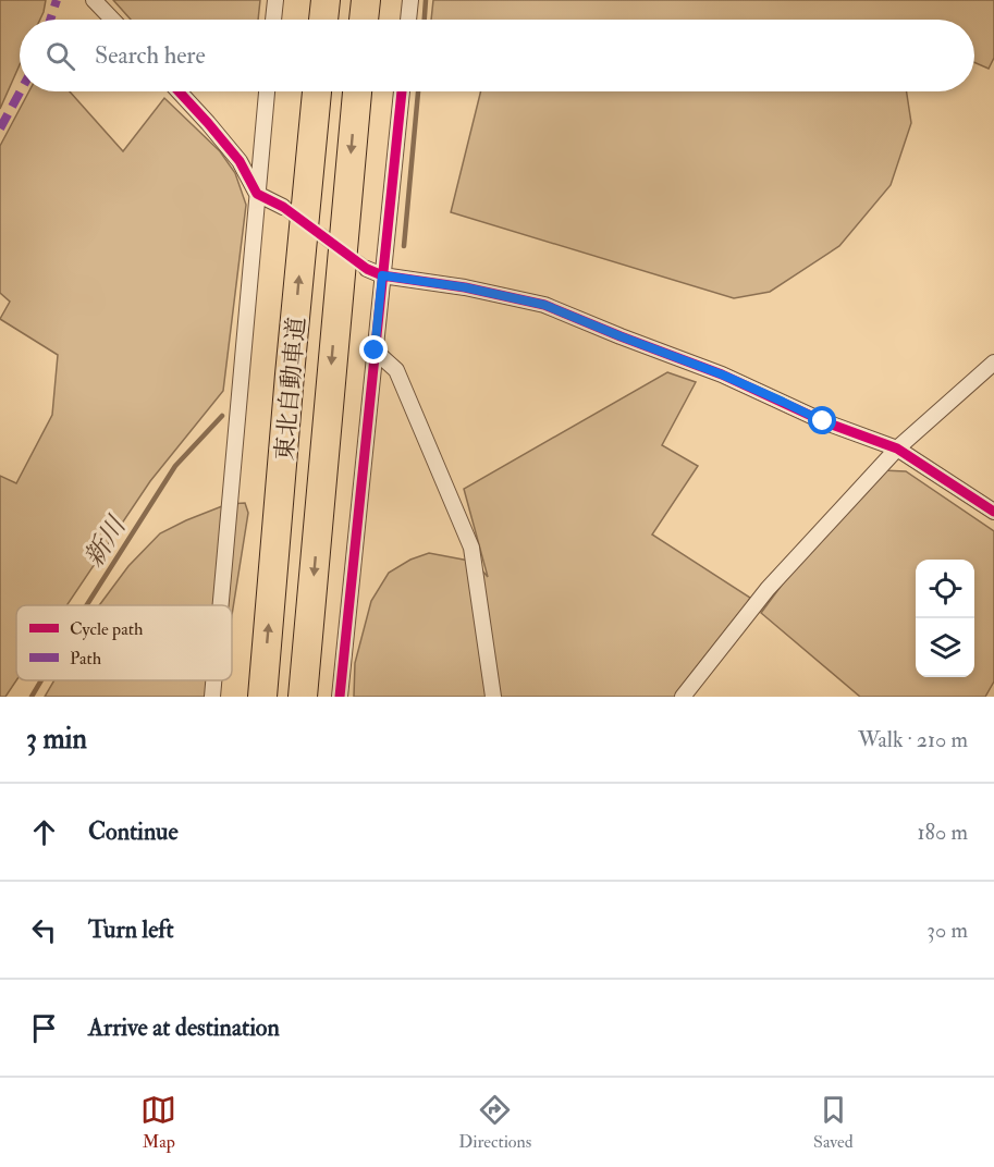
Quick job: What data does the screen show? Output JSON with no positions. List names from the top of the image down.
{
  "streets": {
    "highway": ["東北自動車道"]
  },
  "water": ["新川"],
  "legend": ["Cycle path", "Path"],
  "page": {
    "search": "Search here",
    "heading": ["3 min", "Walk · 210 m"],
    "list": [
      ["Continue", "180 m"],
      ["Turn left", "30 m"],
      "Arrive at destination"
    ],
    "nav": ["Map", "Directions", "Saved"]
  }
}
